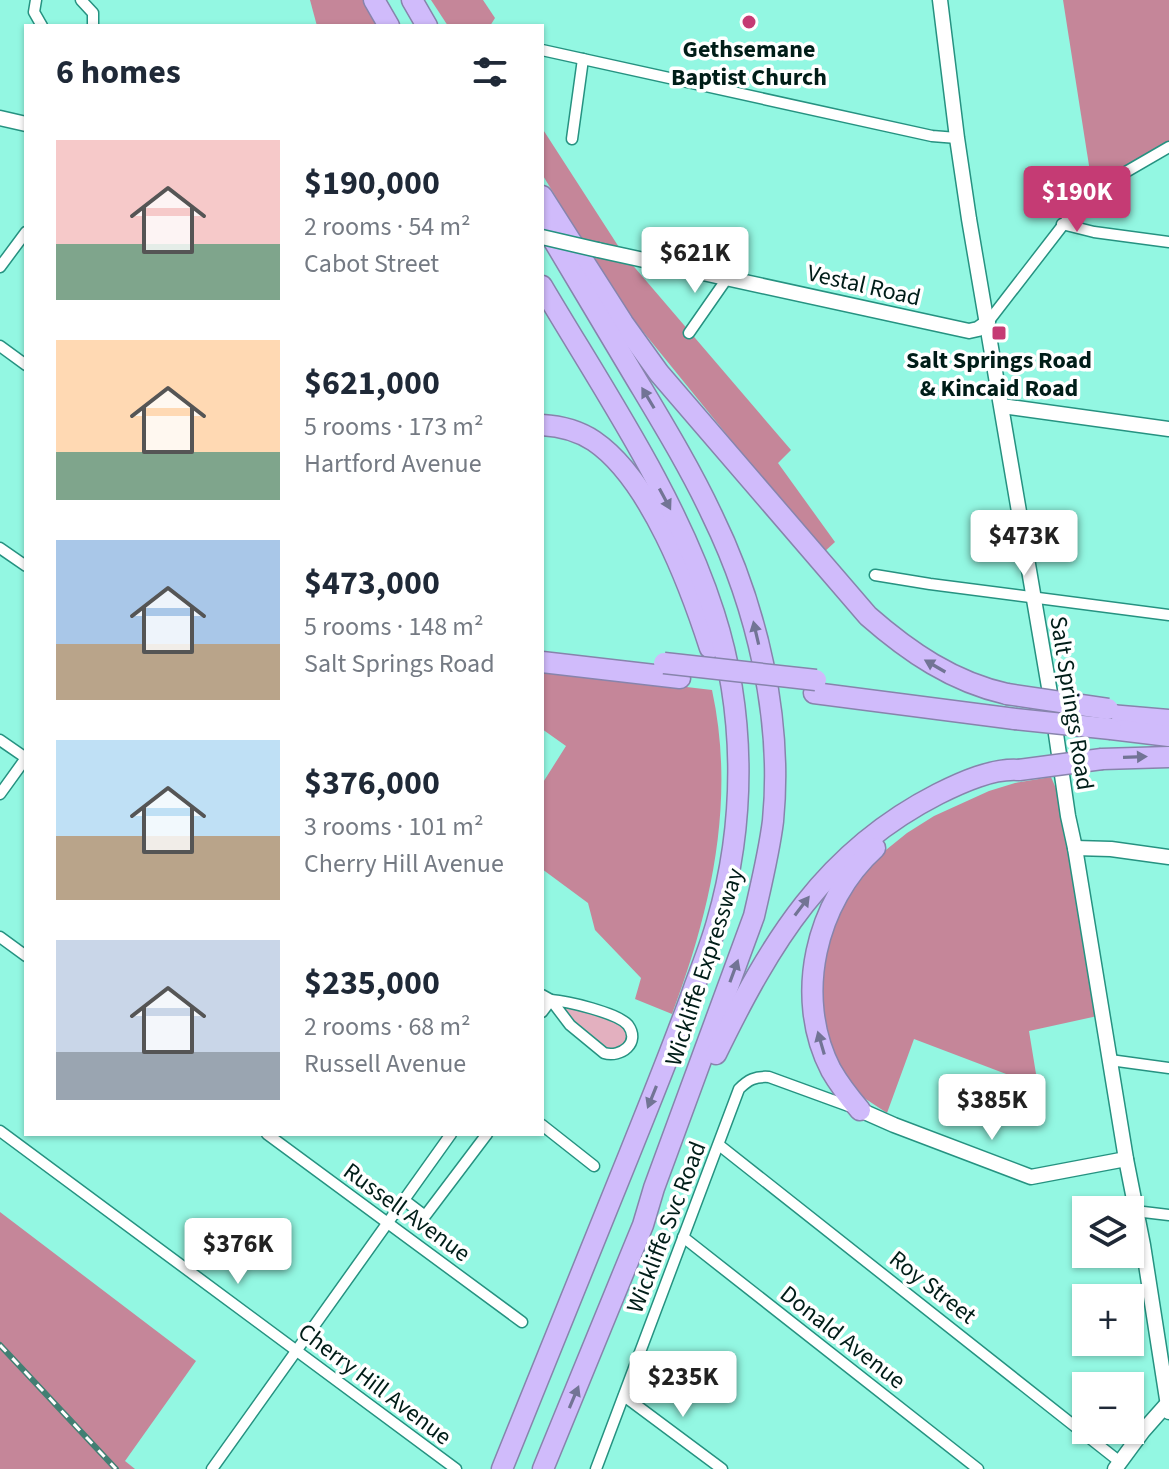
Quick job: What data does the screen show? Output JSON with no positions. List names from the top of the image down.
{
  "streets": {
    "highway": ["Wickliffe Expressway"],
    "street": [
      "Vestal Road",
      "Salt Springs Road",
      "Russell Avenue",
      "Wickliffe Svc Road",
      "Roy Street",
      "Donald Avenue",
      "Cherry Hill Avenue"
    ]
  },
  "crossings": [
    ["Vestal Road", "Salt Springs Road"],
    ["Wickliffe Svc Road", "Roy Street"],
    ["Wickliffe Svc Road", "Donald Avenue"]
  ],
  "places": {
    "other": ["Gethsemane Baptist Church"],
    "transit": ["Salt Springs Road & Kincaid Road"]
  },
  "page": {
    "heading": "6 homes",
    "list": [
      {
        "name": "$190,000",
        "note": "2 rooms · 54 m² · Cabot Street"
      },
      {
        "name": "$621,000",
        "note": "5 rooms · 173 m² · Hartford Avenue"
      },
      {
        "name": "$473,000",
        "note": "5 rooms · 148 m² · Salt Springs Road"
      },
      {
        "name": "$376,000",
        "note": "3 rooms · 101 m² · Cherry Hill Avenue"
      },
      {
        "name": "$235,000",
        "note": "2 rooms · 68 m² · Russell Avenue"
      }
    ],
    "price": [
      "$190K",
      "$621K",
      "$473K",
      "$385K",
      "$376K",
      "$235K"
    ],
    "map_buttons": ["+", "−"]
  }
}
